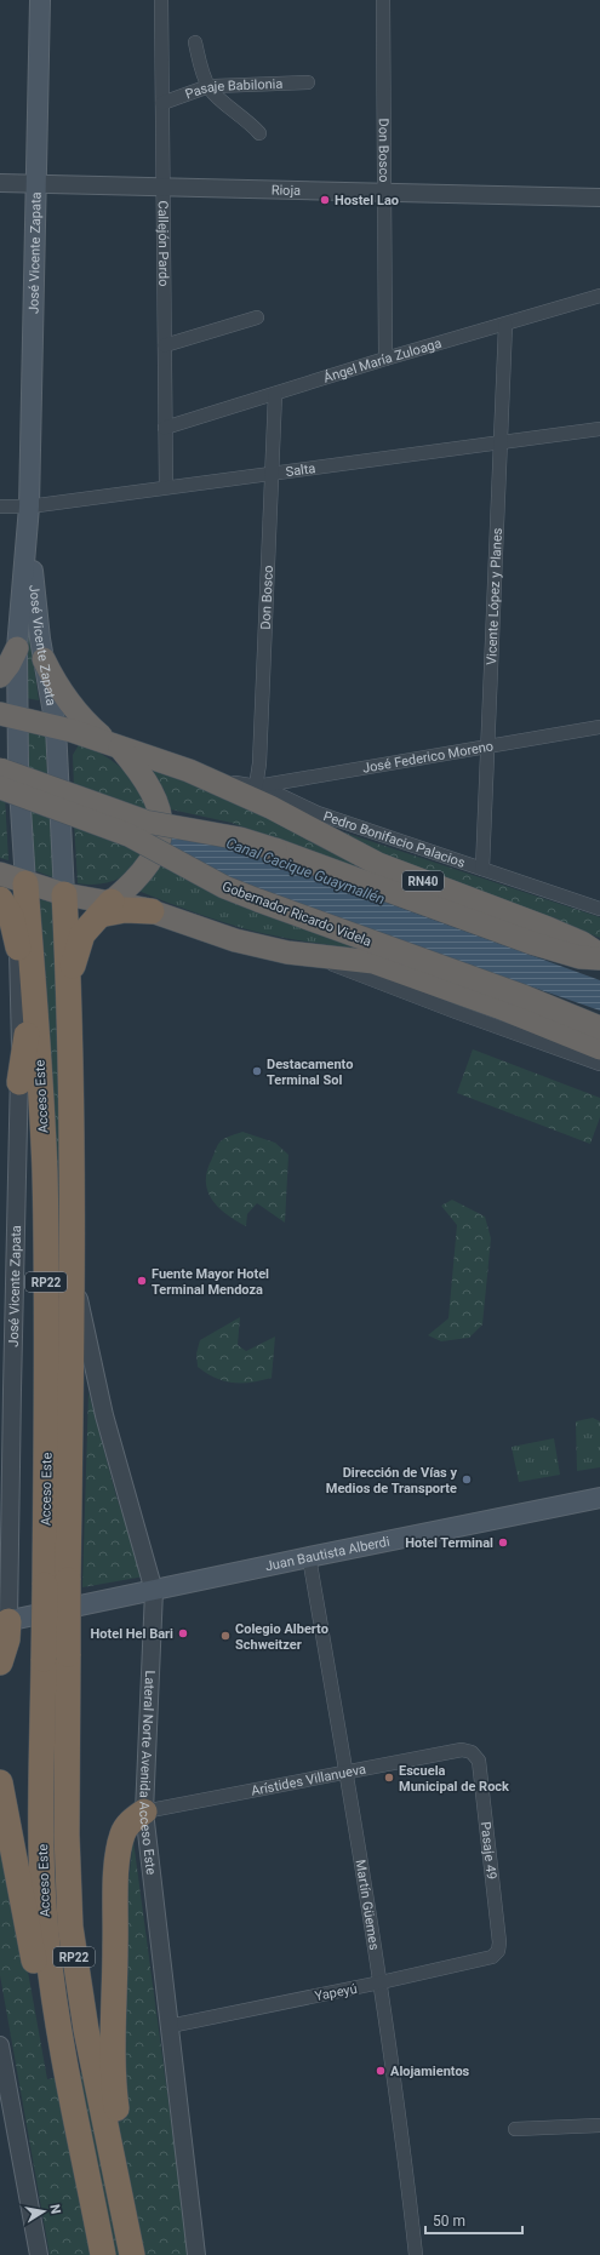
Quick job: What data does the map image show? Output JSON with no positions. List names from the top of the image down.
{
  "streets": {
    "highway": [
      "Pedro Bonifacio Palacios",
      "RN40",
      "Gobernador Ricardo Videla",
      "Acceso Este",
      "RP22"
    ],
    "main road": ["José Vicente Zapata", "Juan Bautista Alberdi"],
    "street": [
      "Pasaje Babilonia",
      "Don Bosco",
      "Rioja",
      "Callejón Pardo",
      "Ángel María Zuloaga",
      "Salta",
      "Vicente López y Planes",
      "José Federico Moreno",
      "Lateral Norte Avenida Acceso Este",
      "Arístides Villanueva",
      "Pasaje 49",
      "Martín Güemes",
      "Yapeyú"
    ]
  },
  "crossings": [
    ["Pasaje Babilonia", "Callejón Pardo"],
    ["Don Bosco", "Rioja"],
    ["Don Bosco", "Ángel María Zuloaga"],
    ["Don Bosco", "Salta"],
    ["Don Bosco", "José Federico Moreno"],
    ["Don Bosco", "Pedro Bonifacio Palacios"],
    ["Don Bosco", "Gobernador Ricardo Videla"],
    ["Rioja", "Callejón Pardo"],
    ["Rioja", "José Vicente Zapata"],
    ["Callejón Pardo", "Ángel María Zuloaga"],
    ["Callejón Pardo", "Salta"],
    ["José Vicente Zapata", "Salta"],
    ["José Vicente Zapata", "Pedro Bonifacio Palacios"],
    ["José Vicente Zapata", "Acceso Este"],
    ["José Vicente Zapata", "Juan Bautista Alberdi"],
    ["Ángel María Zuloaga", "Vicente López y Planes"],
    ["Salta", "Vicente López y Planes"],
    ["Vicente López y Planes", "José Federico Moreno"],
    ["Vicente López y Planes", "Pedro Bonifacio Palacios"],
    ["José Federico Moreno", "Pedro Bonifacio Palacios"],
    ["José Federico Moreno", "Gobernador Ricardo Videla"],
    ["Pedro Bonifacio Palacios", "Gobernador Ricardo Videla"],
    ["Pedro Bonifacio Palacios", "Acceso Este"],
    ["Gobernador Ricardo Videla", "Acceso Este"],
    ["Acceso Este", "Lateral Norte Avenida Acceso Este"],
    ["Juan Bautista Alberdi", "Lateral Norte Avenida Acceso Este"],
    ["Juan Bautista Alberdi", "Martín Güemes"],
    ["Lateral Norte Avenida Acceso Este", "Arístides Villanueva"],
    ["Lateral Norte Avenida Acceso Este", "Yapeyú"],
    ["Arístides Villanueva", "Pasaje 49"],
    ["Arístides Villanueva", "Martín Güemes"],
    ["Pasaje 49", "Yapeyú"],
    ["Martín Güemes", "Yapeyú"]
  ],
  "water": ["Canal Cacique Guaymallén"],
  "places": [
    "Hostel Lao",
    "Destacamento Terminal Sol",
    "Fuente Mayor Hotel Terminal Mendoza",
    "Dirección de Vías y Medios de Transporte",
    "Hotel Terminal",
    "Hotel Hel Bari",
    "Colegio Alberto Schweitzer",
    "Escuela Municipal de Rock",
    "Alojamientos"
  ],
  "scale_bar": "50 m",
  "north": "right"
}
